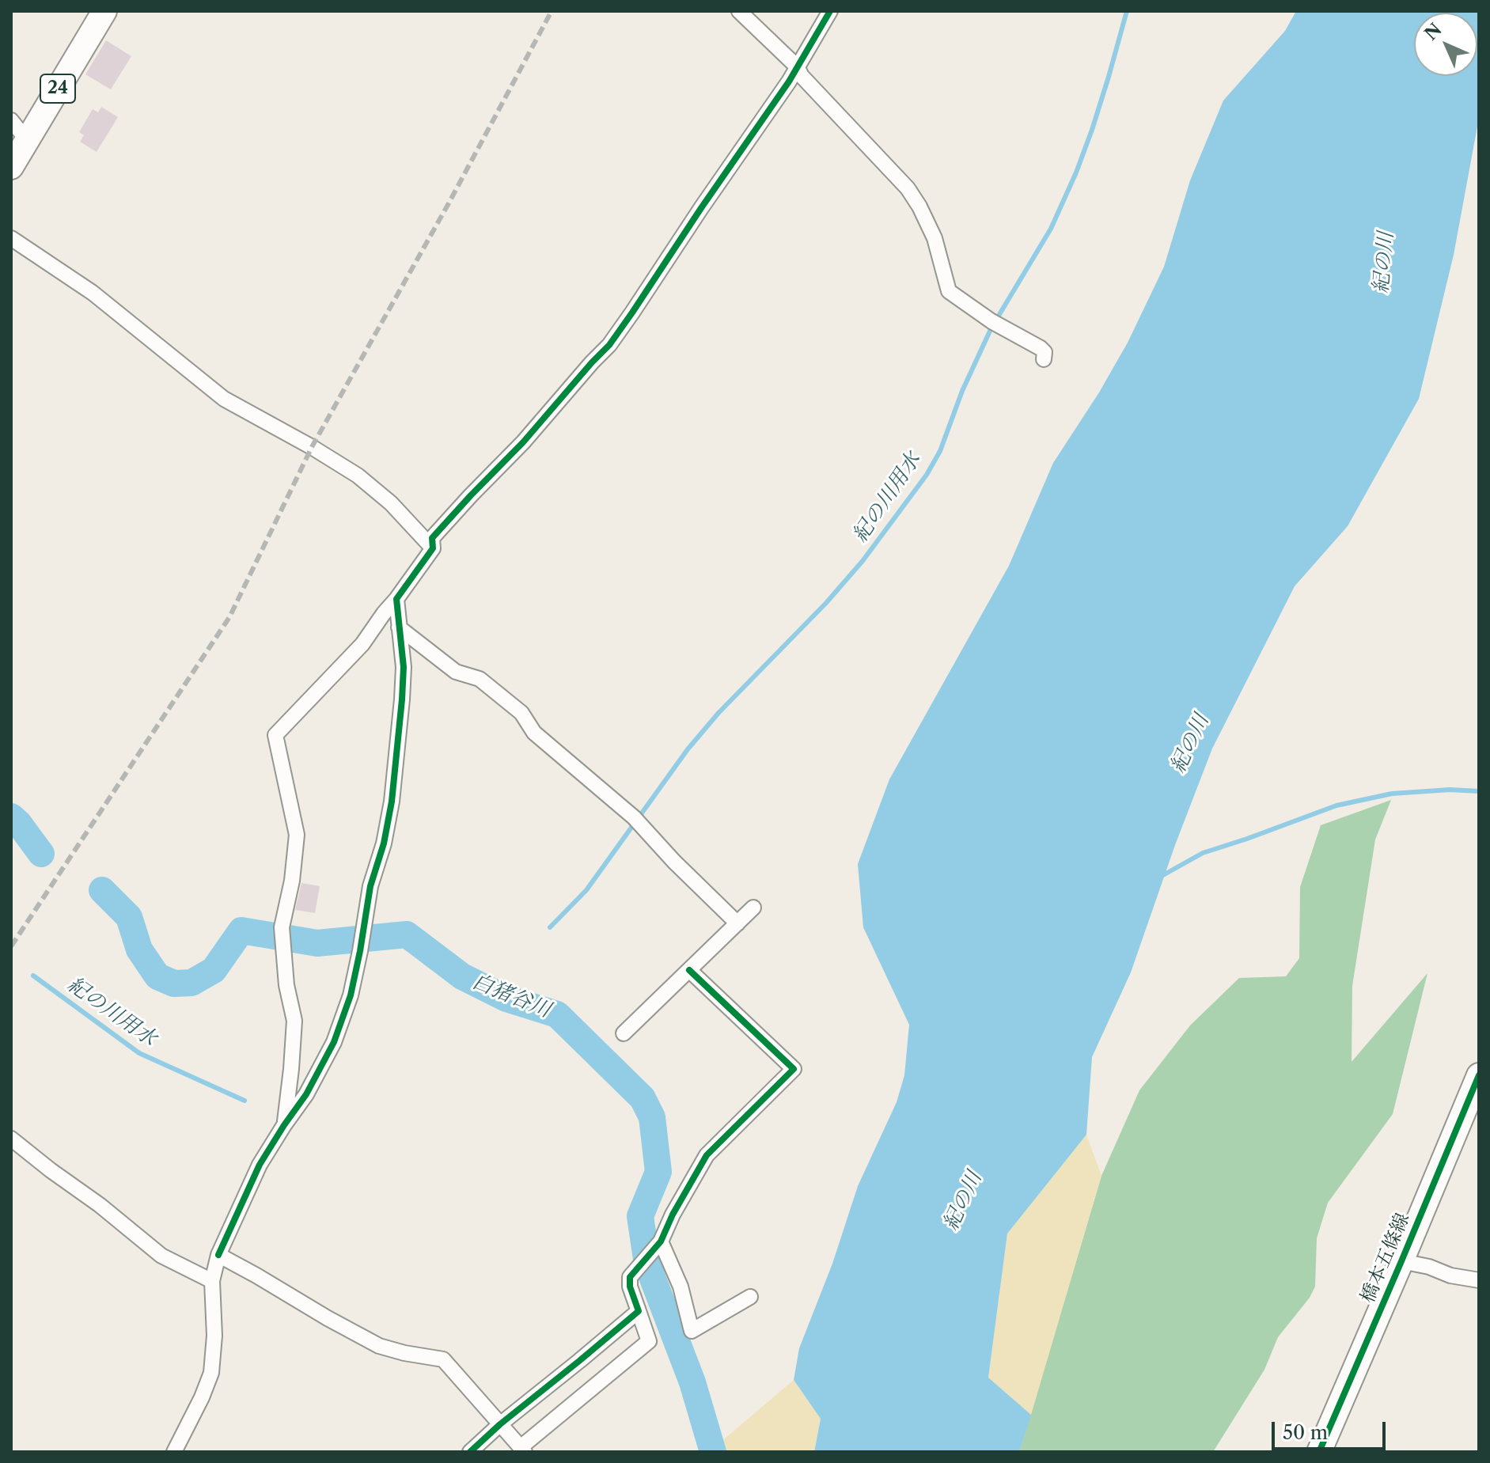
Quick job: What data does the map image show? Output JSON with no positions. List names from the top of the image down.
{
  "streets": {
    "main road": ["24", "橋本五條線"]
  },
  "water": ["紀の川", "紀の川用水", "白猪谷川"],
  "scale_bar": "50 m",
  "north": "top left"
}
